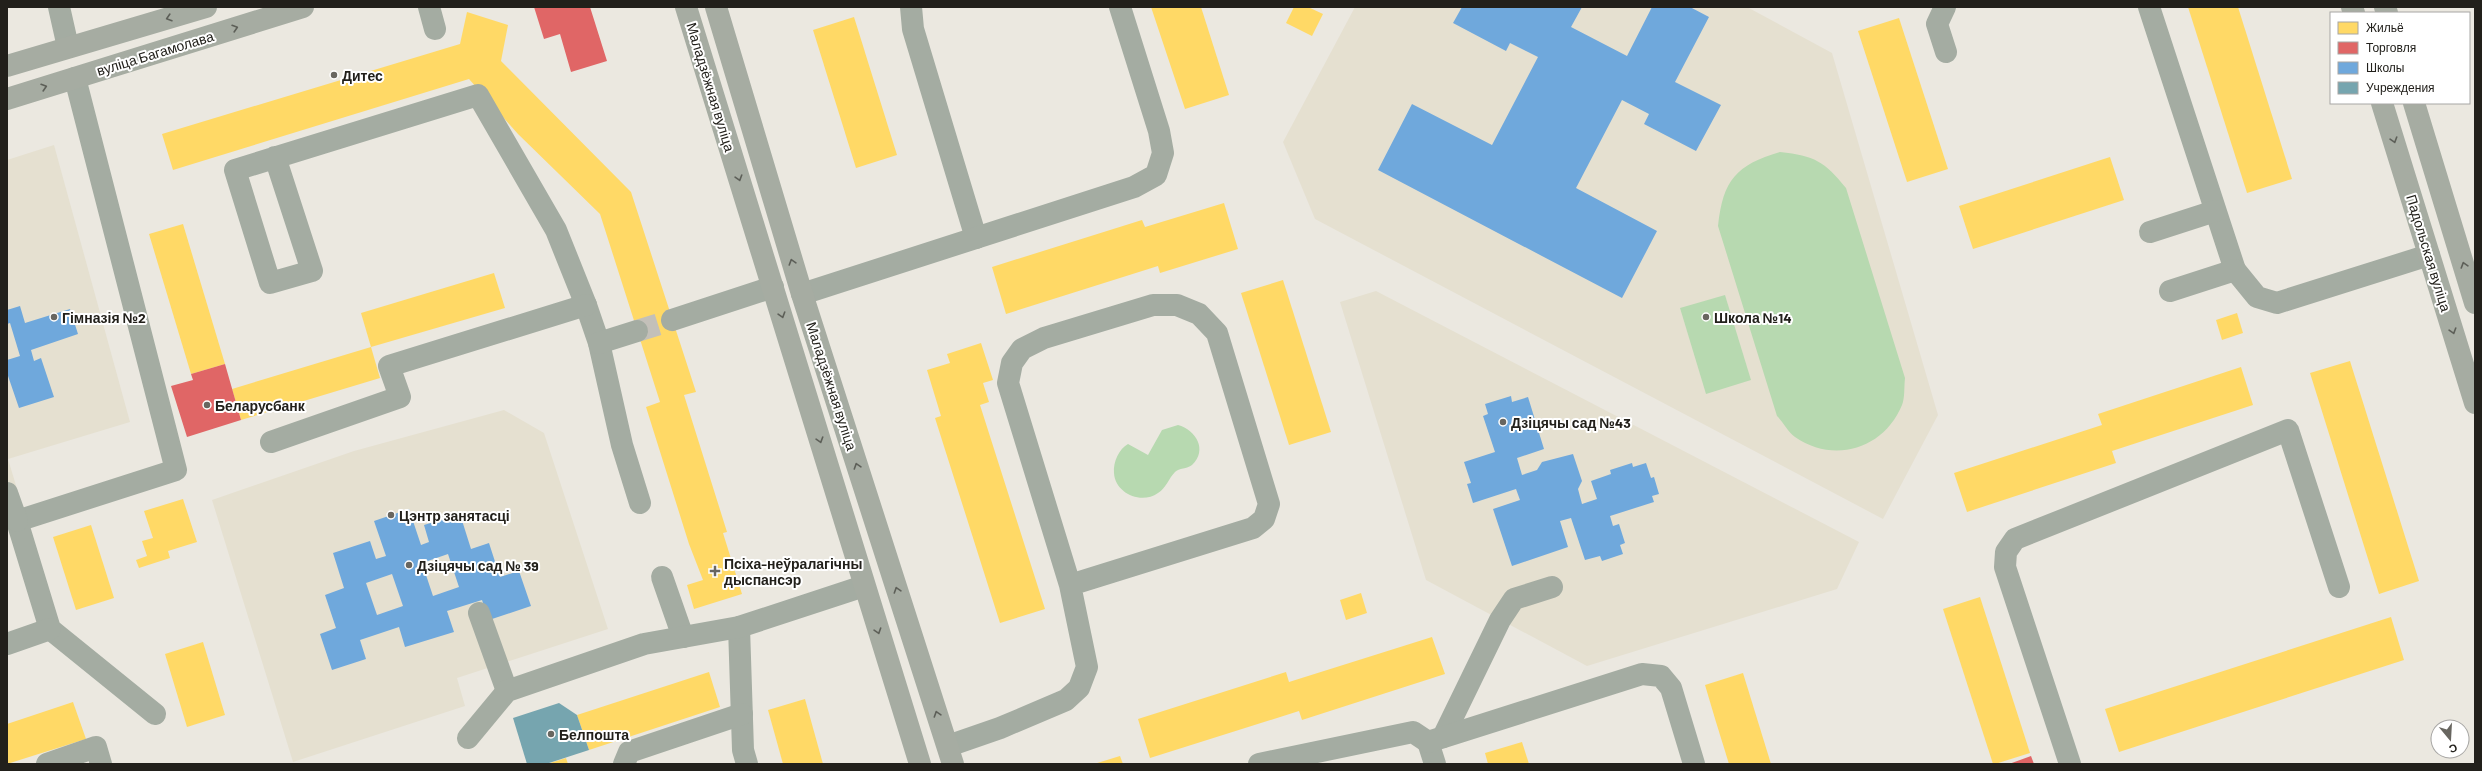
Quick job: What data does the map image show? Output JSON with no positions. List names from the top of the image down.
{
  "streets": {
    "main road": ["вуліца Багамолава", "Маладзёжная вуліца", "Падольская вуліца"]
  },
  "places": {
    "other": [
      "Дитес",
      "Гімназія №2",
      "Школа №14",
      "Беларусбанк",
      "Дзіцячы сад №43",
      "Цэнтр занятасці",
      "Дзіцячы сад № 39",
      "Белпошта"
    ],
    "health": ["Псіха-неўралагічны дыспансэр"]
  },
  "legend": [
    "Жильё",
    "Торговля",
    "Школы",
    "Учреждения"
  ],
  "north": "bottom"
}
